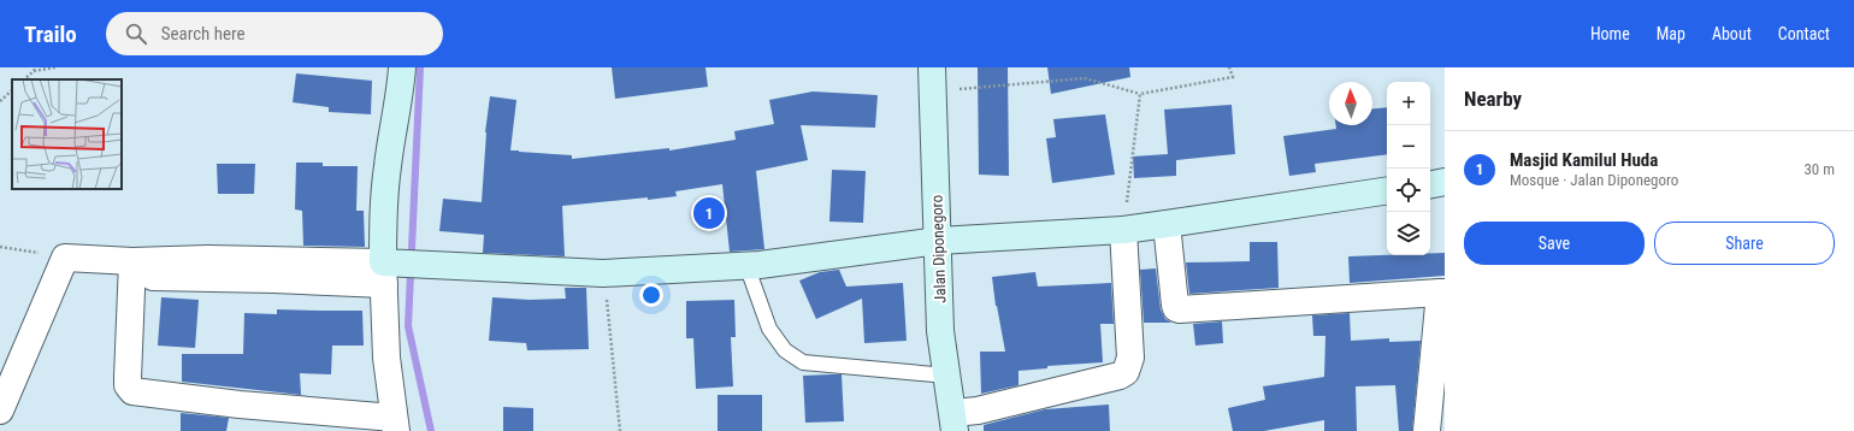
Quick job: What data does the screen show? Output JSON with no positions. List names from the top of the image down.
{
  "streets": {
    "street": ["Jalan Diponegoro"]
  },
  "north": "top",
  "page": {
    "header": "Trailo",
    "search": "Search here",
    "nav": [
      "Home",
      "Map",
      "About",
      "Contact"
    ],
    "heading": "Nearby",
    "map_buttons": ["+", "−"],
    "list": [
      {
        "mark": "1",
        "name": "Masjid Kamilul Huda",
        "note": "Mosque · Jalan Diponegoro",
        "value": "30 m"
      }
    ],
    "pins": "1",
    "buttons": ["Save", "Share"]
  }
}
